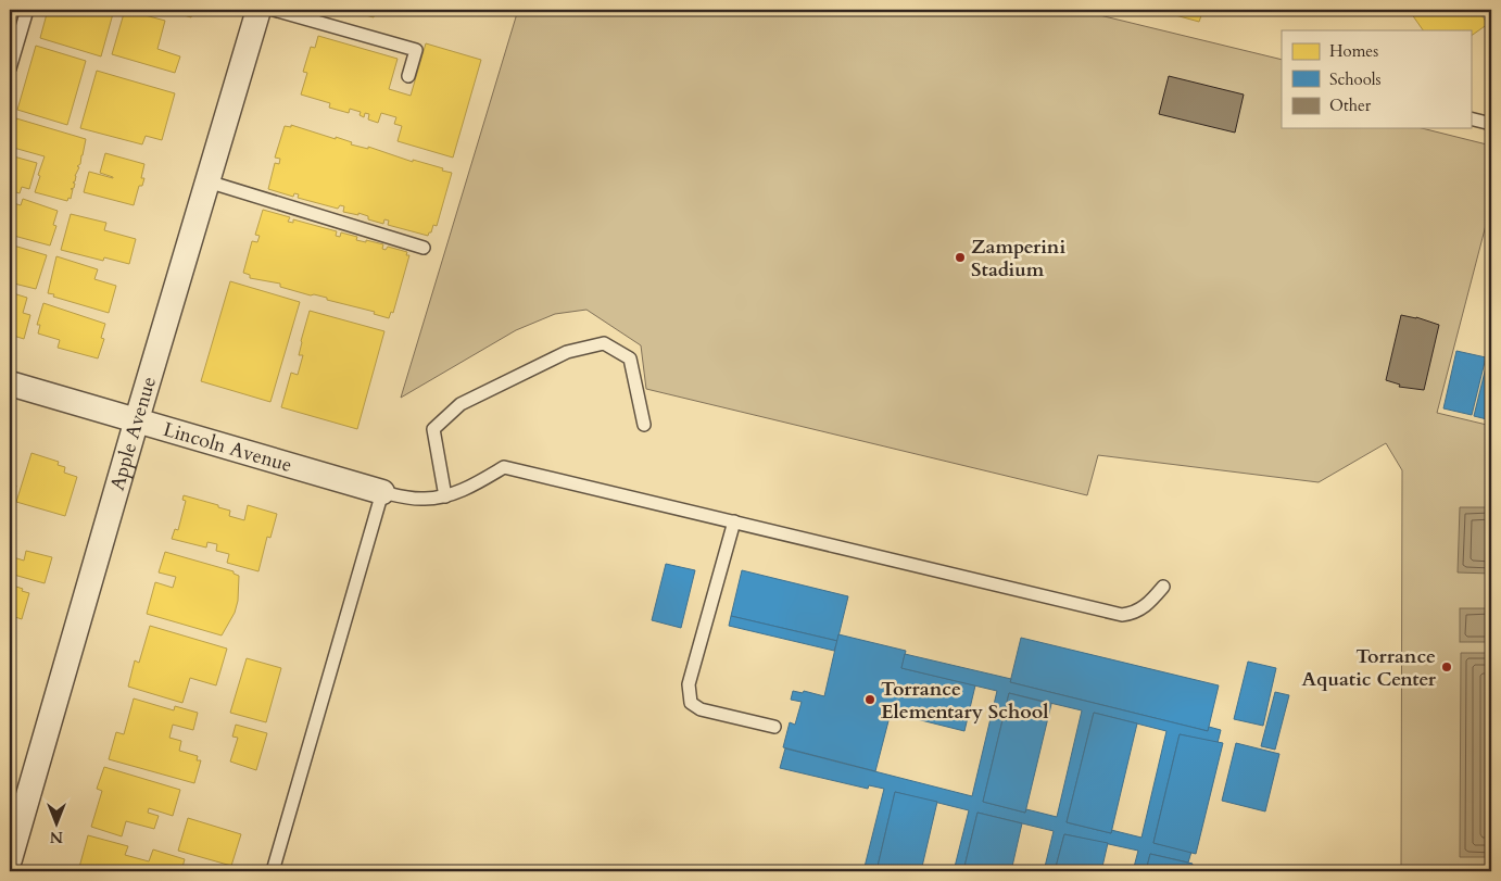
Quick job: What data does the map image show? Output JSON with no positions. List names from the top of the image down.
{
  "streets": {
    "street": ["Apple Avenue", "Lincoln Avenue"]
  },
  "crossings": [
    ["Apple Avenue", "Lincoln Avenue"]
  ],
  "places": ["Zamperini Stadium", "Torrance Aquatic Center", "Torrance Elementary School"],
  "legend": ["Homes", "Schools", "Other"],
  "north": "bottom"
}
